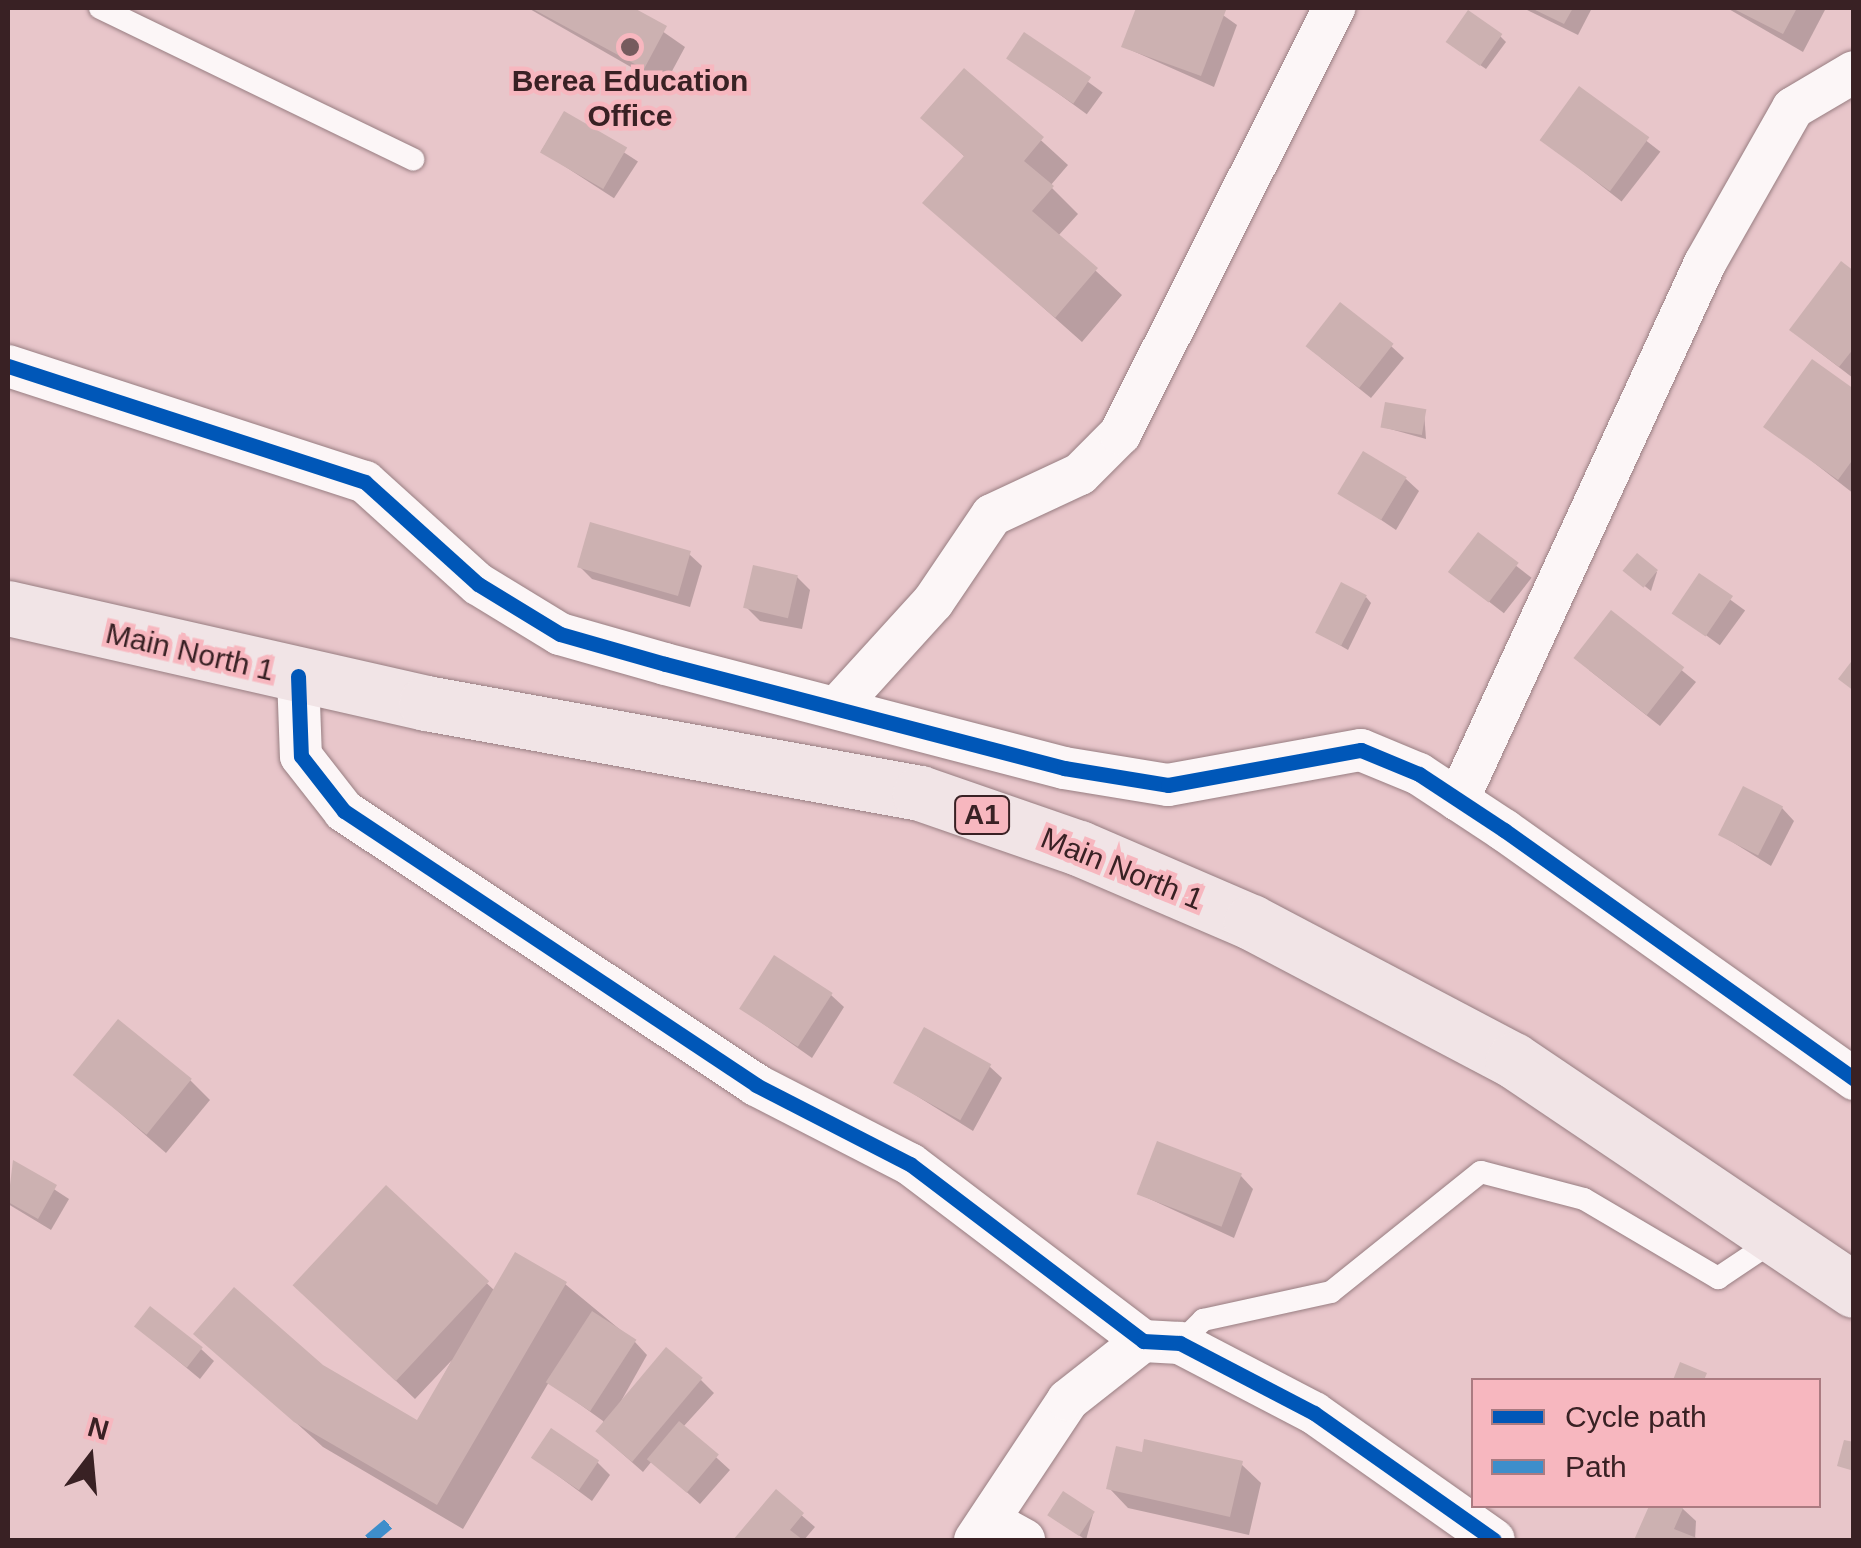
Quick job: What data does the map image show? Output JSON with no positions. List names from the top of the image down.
{
  "streets": {
    "main road": ["Main North 1", "A1"]
  },
  "places": ["Berea Education Office"],
  "legend": ["Cycle path", "Path"],
  "north": "top"
}
